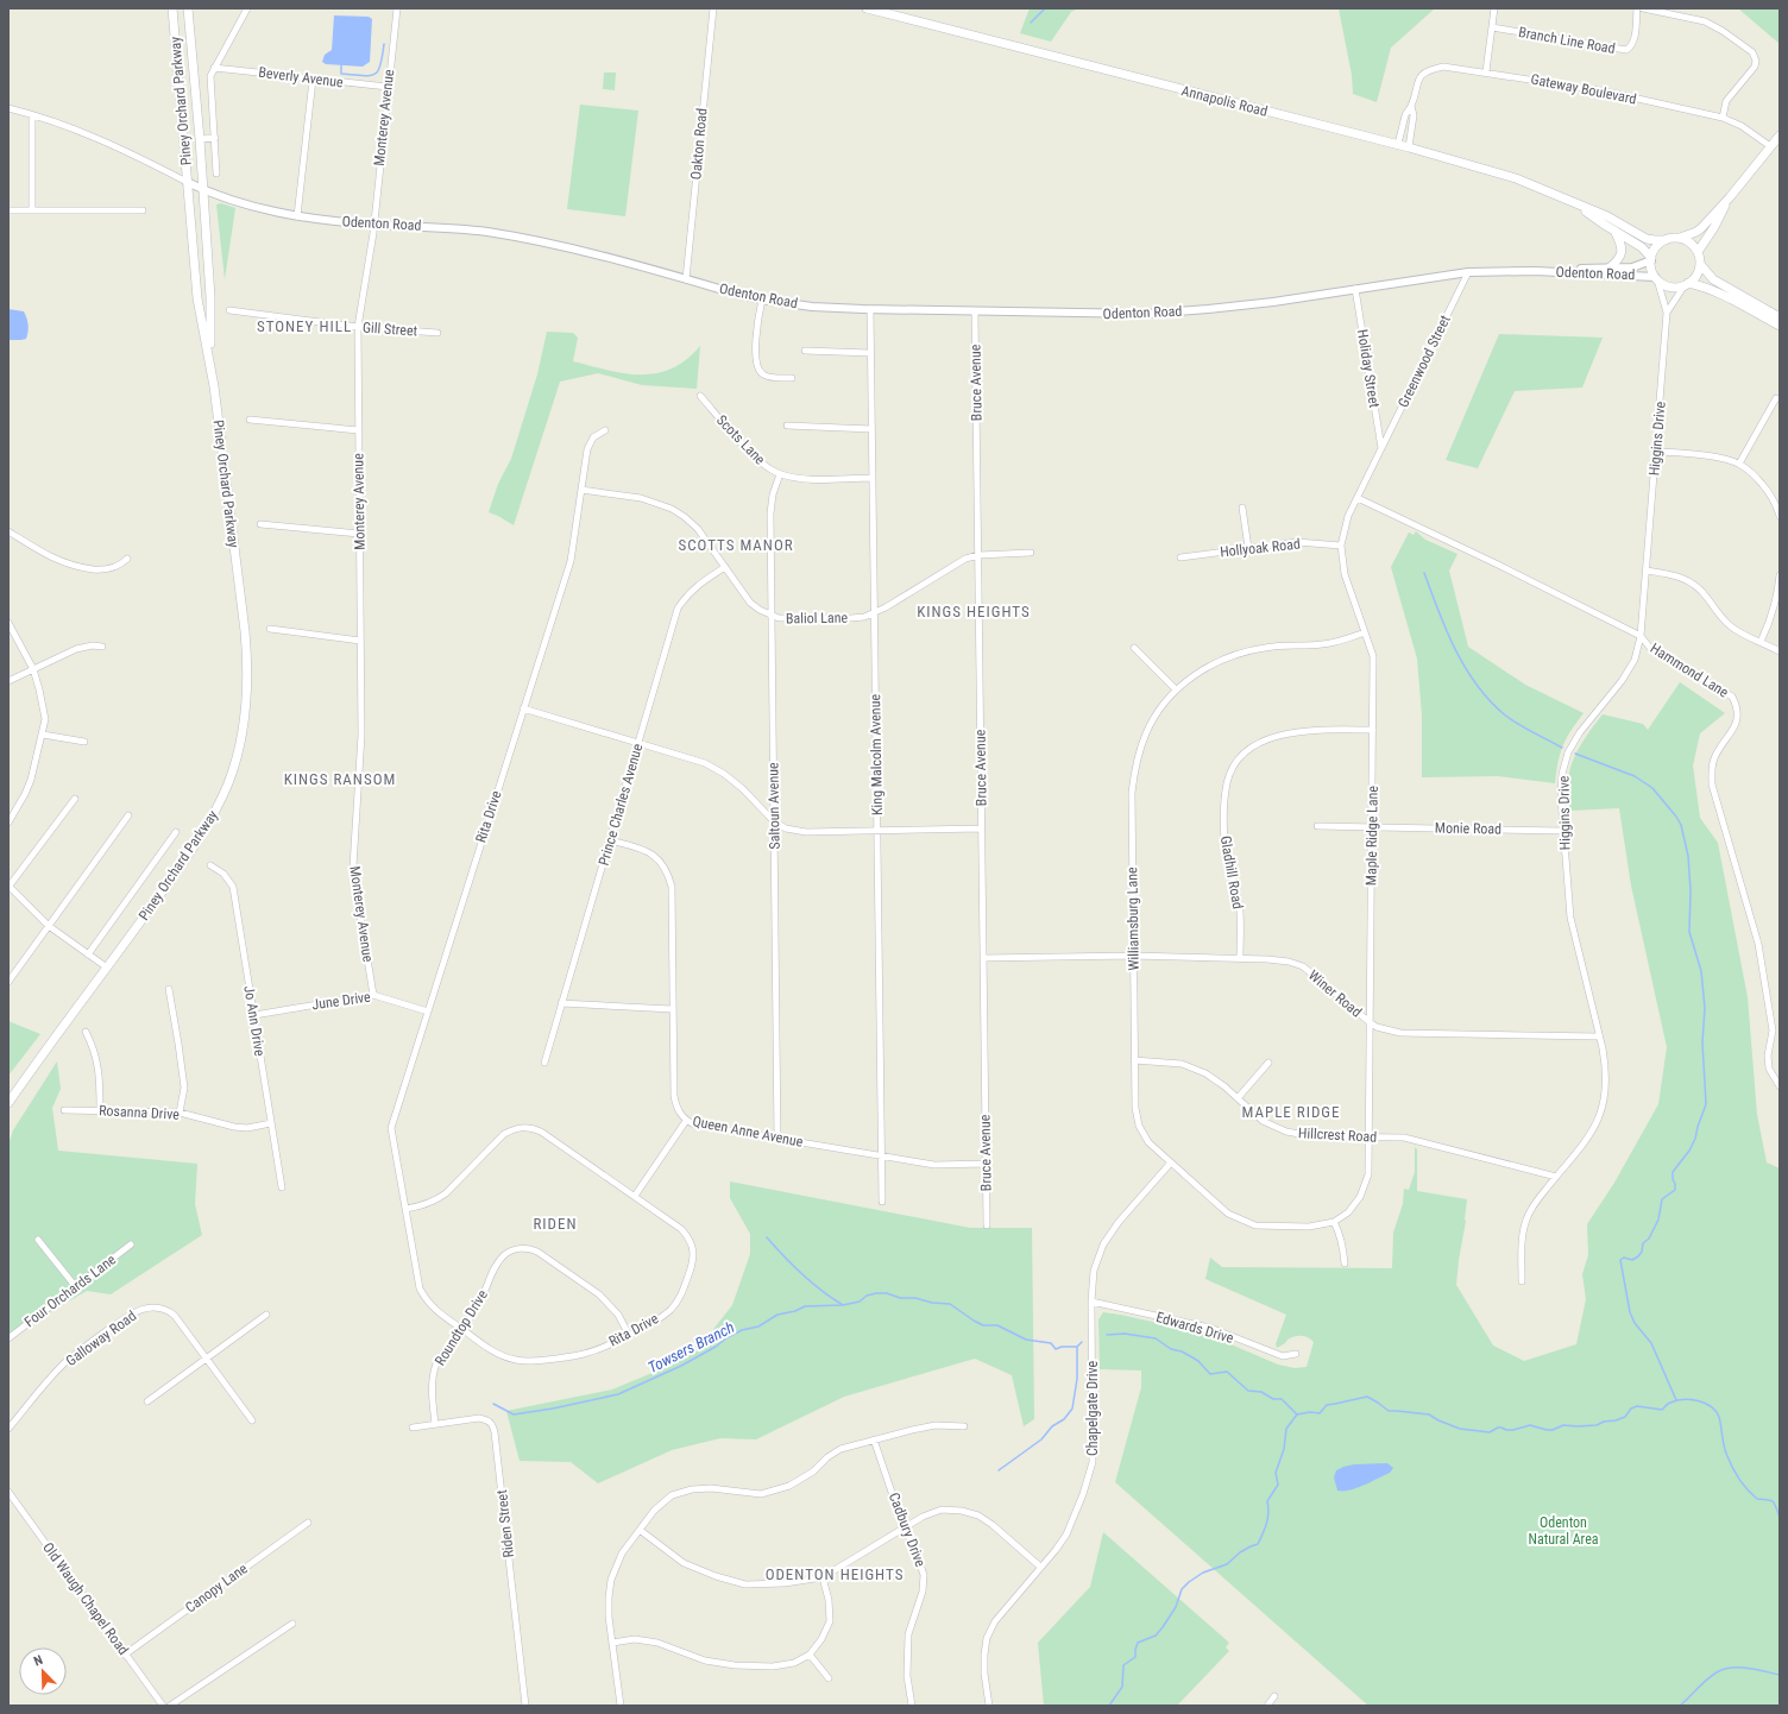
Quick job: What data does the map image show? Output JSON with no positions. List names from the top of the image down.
{
  "streets": {
    "main road": ["Piney Orchard Parkway", "Annapolis Road"],
    "street": [
      "Branch Line Road",
      "Beverly Avenue",
      "Gateway Boulevard",
      "Monterey Avenue",
      "Oakton Road",
      "Odenton Road",
      "Gill Street",
      "Greenwood Street",
      "Holiday Street",
      "Bruce Avenue",
      "Higgins Drive",
      "Scots Lane",
      "Hollyoak Road",
      "Baliol Lane",
      "Hammond Lane",
      "King Malcolm Avenue",
      "Prince Charles Avenue",
      "Saltoun Avenue",
      "Rita Drive",
      "Monie Road",
      "Maple Ridge Lane",
      "Gladhill Road",
      "Williamsburg Lane",
      "Winer Road",
      "June Drive",
      "Jo Ann Drive",
      "Rosanna Drive",
      "Queen Anne Avenue",
      "Hillcrest Road",
      "Four Orchards Lane",
      "Roundtop Drive",
      "Edwards Drive",
      "Galloway Road",
      "Chapelgate Drive",
      "Riden Street",
      "Cadbury Drive",
      "Canopy Lane",
      "Old Waugh Chapel Road"
    ]
  },
  "crossings": [
    ["Beverly Avenue", "Monterey Avenue"],
    ["Gateway Boulevard", "Annapolis Road"],
    ["Piney Orchard Parkway", "Odenton Road"],
    ["Annapolis Road", "Odenton Road"],
    ["Annapolis Road", "Higgins Drive"],
    ["Monterey Avenue", "Odenton Road"],
    ["Monterey Avenue", "Gill Street"],
    ["Monterey Avenue", "June Drive"],
    ["Oakton Road", "Odenton Road"],
    ["Odenton Road", "Greenwood Street"],
    ["Odenton Road", "Holiday Street"],
    ["Odenton Road", "Bruce Avenue"],
    ["Odenton Road", "Higgins Drive"],
    ["Odenton Road", "King Malcolm Avenue"],
    ["Greenwood Street", "Holiday Street"],
    ["Greenwood Street", "Maple Ridge Lane"],
    ["Holiday Street", "Maple Ridge Lane"],
    ["Bruce Avenue", "Baliol Lane"],
    ["Bruce Avenue", "Winer Road"],
    ["Bruce Avenue", "Queen Anne Avenue"],
    ["Higgins Drive", "Hammond Lane"],
    ["Higgins Drive", "Monie Road"],
    ["Higgins Drive", "Winer Road"],
    ["Higgins Drive", "Hillcrest Road"],
    ["Scots Lane", "King Malcolm Avenue"],
    ["Scots Lane", "Saltoun Avenue"],
    ["Hollyoak Road", "Maple Ridge Lane"],
    ["Baliol Lane", "King Malcolm Avenue"],
    ["Baliol Lane", "Prince Charles Avenue"],
    ["Baliol Lane", "Saltoun Avenue"],
    ["Baliol Lane", "Rita Drive"],
    ["Hammond Lane", "Maple Ridge Lane"],
    ["King Malcolm Avenue", "Queen Anne Avenue"],
    ["Prince Charles Avenue", "Queen Anne Avenue"],
    ["Saltoun Avenue", "Queen Anne Avenue"],
    ["Rita Drive", "June Drive"],
    ["Rita Drive", "Roundtop Drive"],
    ["Monie Road", "Maple Ridge Lane"],
    ["Maple Ridge Lane", "Gladhill Road"],
    ["Maple Ridge Lane", "Williamsburg Lane"],
    ["Maple Ridge Lane", "Winer Road"],
    ["Maple Ridge Lane", "Hillcrest Road"],
    ["Gladhill Road", "Winer Road"],
    ["Williamsburg Lane", "Winer Road"],
    ["Williamsburg Lane", "Hillcrest Road"],
    ["Williamsburg Lane", "Chapelgate Drive"],
    ["June Drive", "Jo Ann Drive"],
    ["Jo Ann Drive", "Rosanna Drive"],
    ["Roundtop Drive", "Riden Street"],
    ["Edwards Drive", "Chapelgate Drive"],
    ["Canopy Lane", "Old Waugh Chapel Road"]
  ],
  "districts": [
    "STONEY HILL",
    "SCOTTS MANOR",
    "KINGS HEIGHTS",
    "KINGS RANSOM",
    "MAPLE RIDGE",
    "RIDEN",
    "ODENTON HEIGHTS"
  ],
  "water": ["Towsers Branch"],
  "parks": ["Odenton Natural Area"],
  "north": "top left"
}
